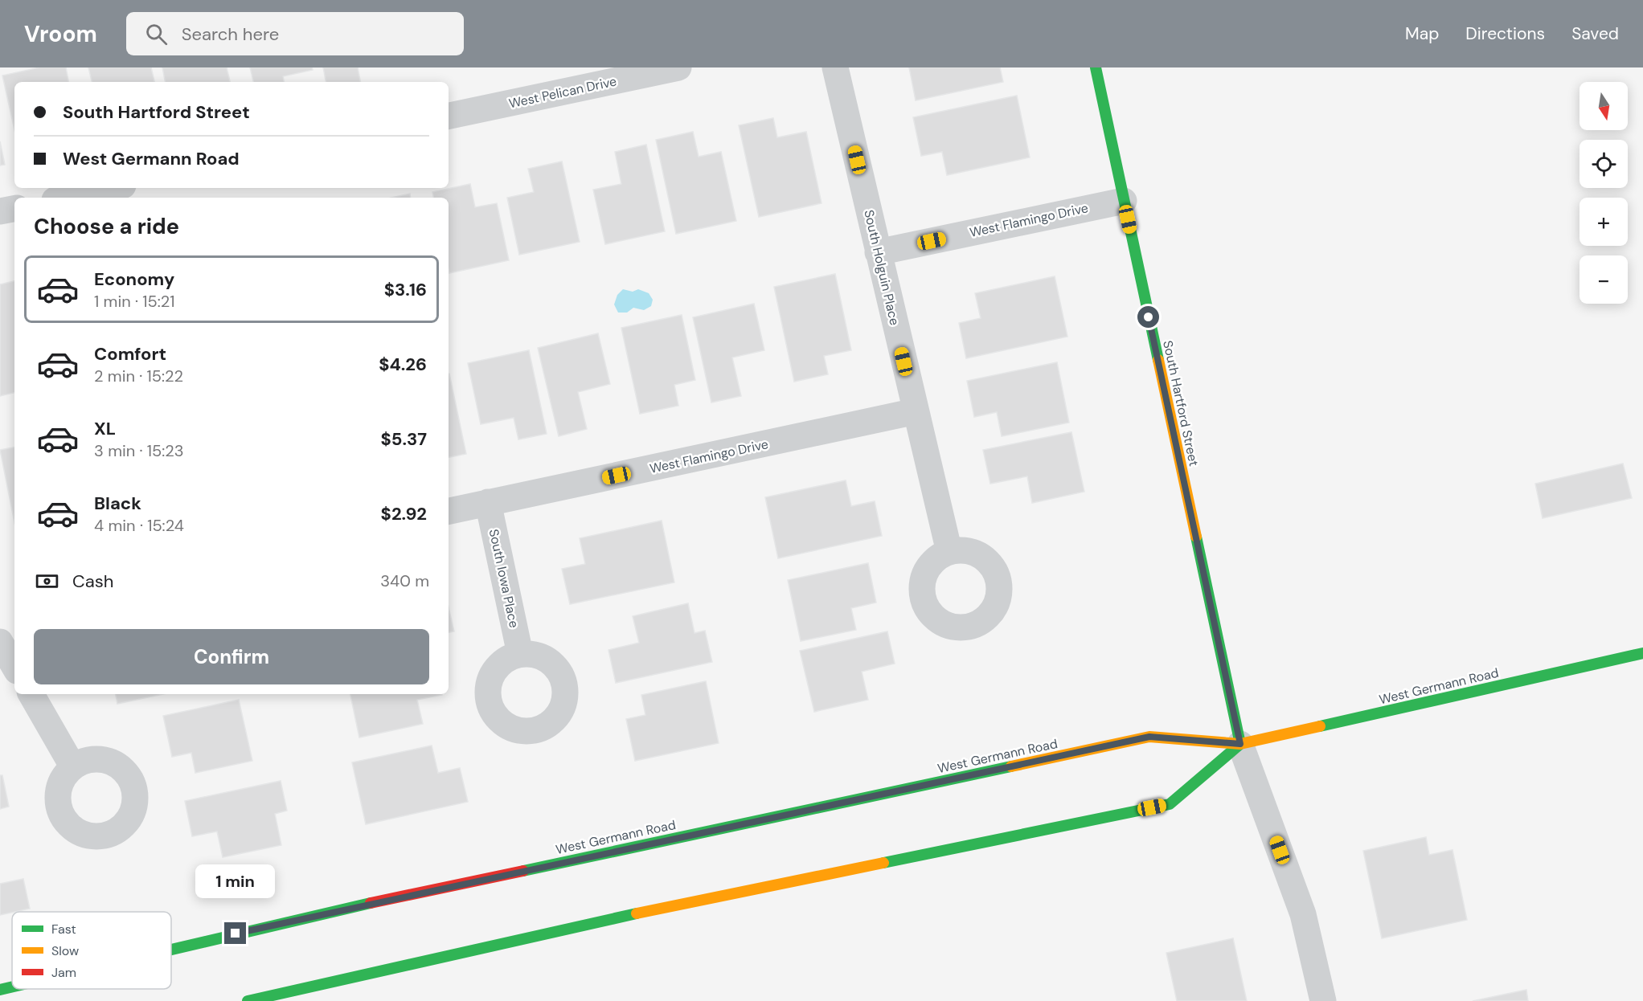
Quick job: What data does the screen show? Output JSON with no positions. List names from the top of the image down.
{
  "streets": {
    "main road": ["South Hartford Street", "West Germann Road"],
    "street": [
      "West Pelican Drive",
      "West Flamingo Drive",
      "South Holguin Place",
      "South Iowa Place"
    ]
  },
  "crossings": [
    ["West Flamingo Drive", "South Holguin Place"],
    ["West Flamingo Drive", "South Hartford Street"],
    ["West Flamingo Drive", "South Iowa Place"],
    ["South Hartford Street", "West Germann Road"]
  ],
  "legend": ["Fast", "Slow", "Jam"],
  "north": "bottom",
  "page": {
    "header": "Vroom",
    "search": "Search here",
    "nav": ["Map", "Directions", "Saved"],
    "map_buttons": ["+", "−"],
    "banner": ["South Hartford Street", "West Germann Road"],
    "heading": "Choose a ride",
    "list": [
      {
        "name": "Economy",
        "note": "1 min · 15:21",
        "value": "$3.16"
      },
      {
        "name": "Comfort",
        "note": "2 min · 15:22",
        "value": "$4.26"
      },
      {
        "name": "XL",
        "note": "3 min · 15:23",
        "value": "$5.37"
      },
      {
        "name": "Black",
        "note": "4 min · 15:24",
        "value": "$2.92"
      }
    ],
    "pay": ["Cash", "340 m"],
    "buttons": "Confirm",
    "bubble": "1 min"
  }
}
